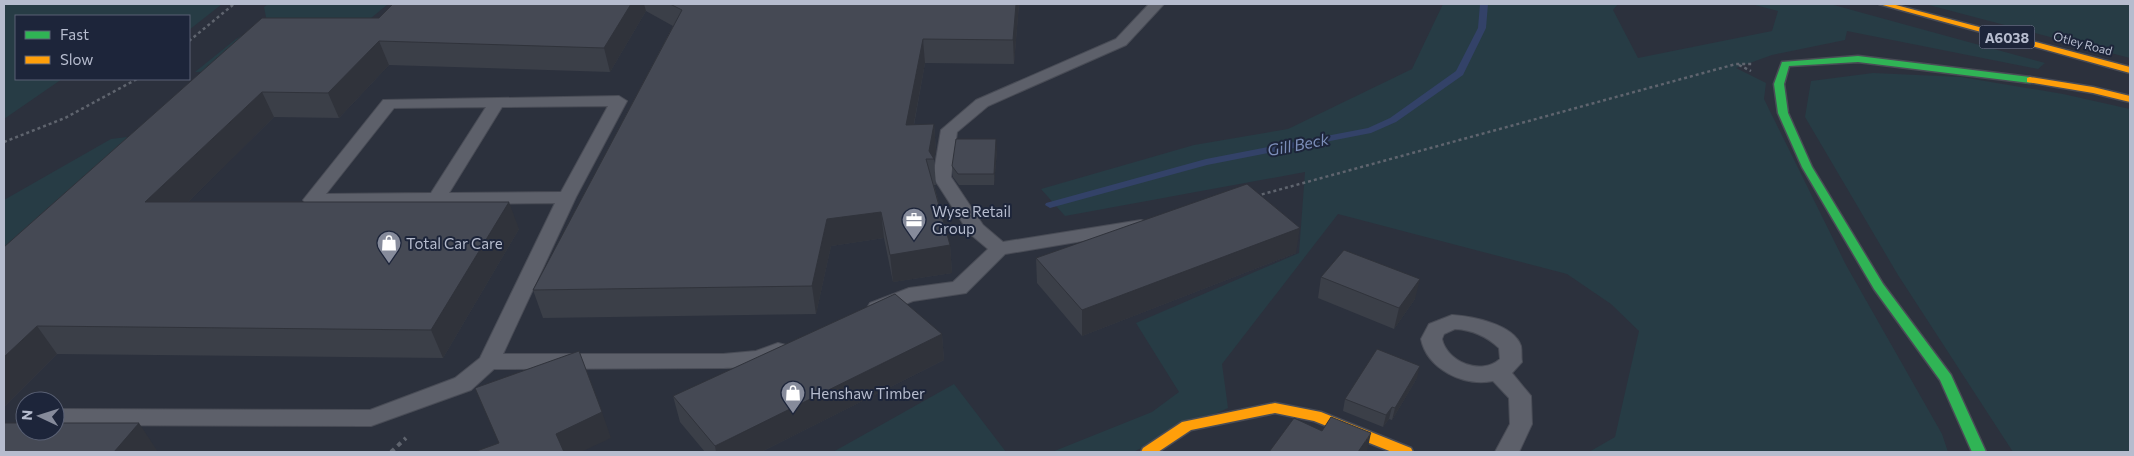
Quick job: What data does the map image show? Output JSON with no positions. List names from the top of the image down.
{
  "streets": {
    "street": ["A6038", "Otley Road"]
  },
  "water": ["Gill Beck"],
  "places": {
    "office": ["Wyse Retail Group"],
    "shop": ["Total Car Care", "Henshaw Timber"]
  },
  "legend": ["Fast", "Slow"],
  "north": "left"
}
